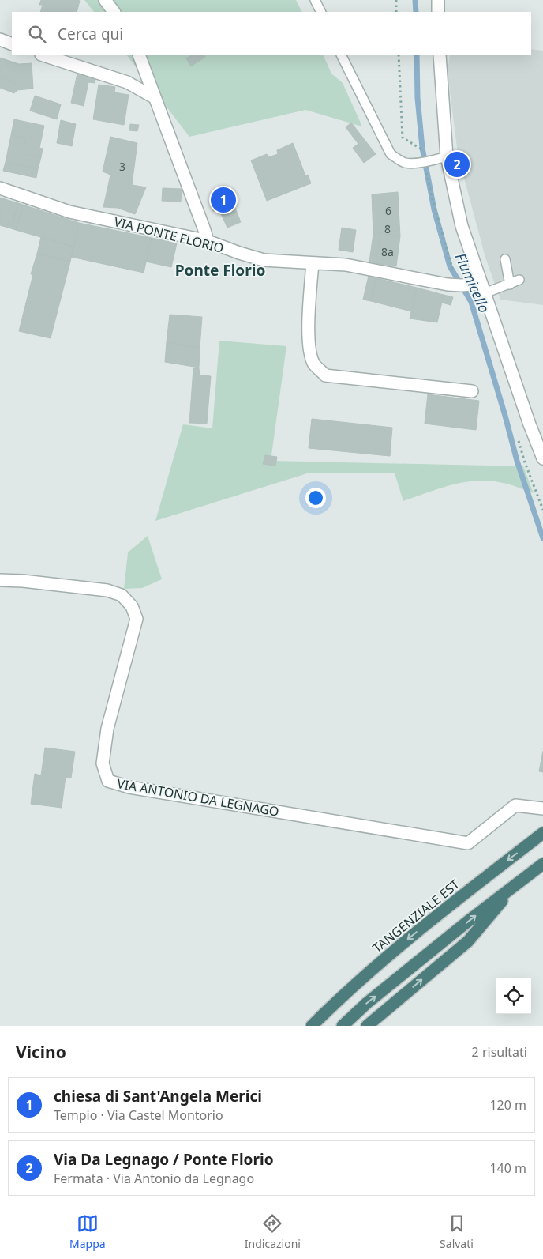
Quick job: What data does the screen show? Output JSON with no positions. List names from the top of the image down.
{
  "streets": {
    "highway": ["TANGENZIALE EST"],
    "street": ["VIA PONTE FLORIO", "VIA ANTONIO DA LEGNAGO"]
  },
  "districts": ["Ponte Florio"],
  "water": ["Fiumicello"],
  "house_numbers": [
    "3",
    "6",
    "8",
    "8a"
  ],
  "page": {
    "search": "Cerca qui",
    "pins": ["2", "1"],
    "heading": ["Vicino", "2 risultati"],
    "list": [
      {
        "mark": "1",
        "name": "chiesa di Sant'Angela Merici",
        "note": "Tempio · Via Castel Montorio",
        "value": "120 m"
      },
      {
        "mark": "2",
        "name": "Via Da Legnago / Ponte Florio",
        "note": "Fermata · Via Antonio da Legnago",
        "value": "140 m"
      }
    ],
    "nav": ["Mappa", "Indicazioni", "Salvati"]
  }
}
